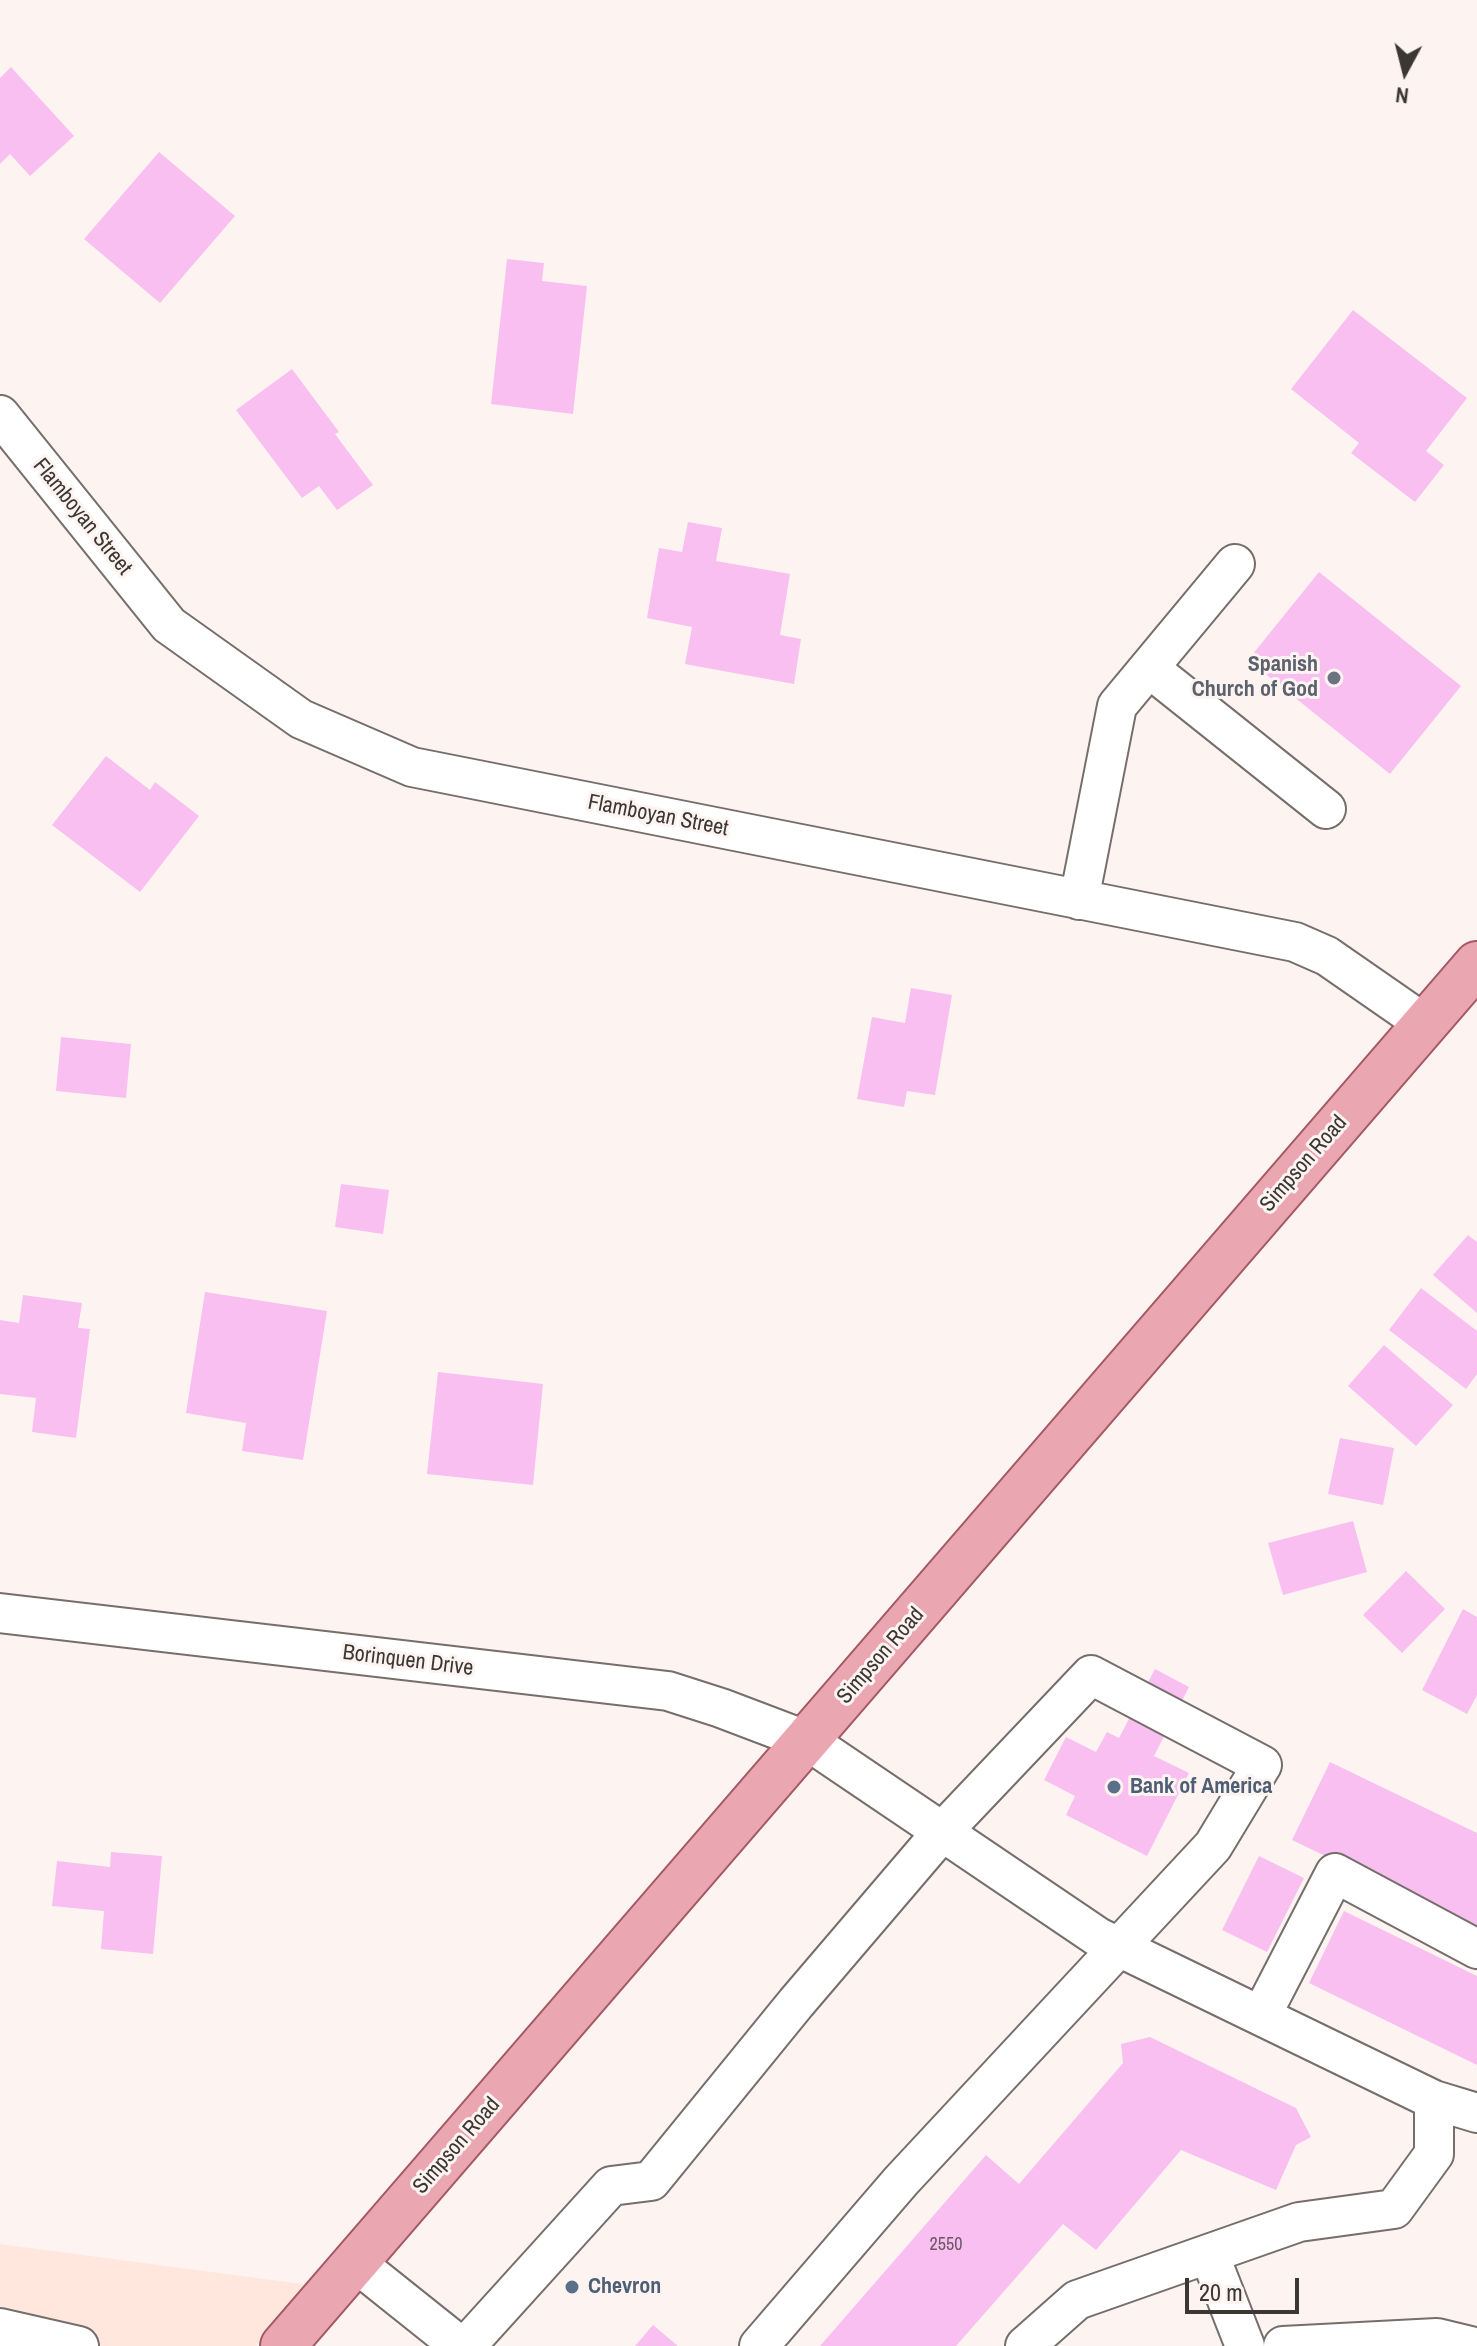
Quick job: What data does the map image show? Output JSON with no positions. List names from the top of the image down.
{
  "streets": {
    "main road": ["Simpson Road"],
    "street": ["Flamboyan Street", "Borinquen Drive"]
  },
  "crossings": [
    ["Flamboyan Street", "Simpson Road"],
    ["Simpson Road", "Borinquen Drive"]
  ],
  "places": ["Spanish Church of God", "Bank of America", "Chevron"],
  "house_numbers": ["2550"],
  "scale_bar": "20 m",
  "north": "bottom"
}
